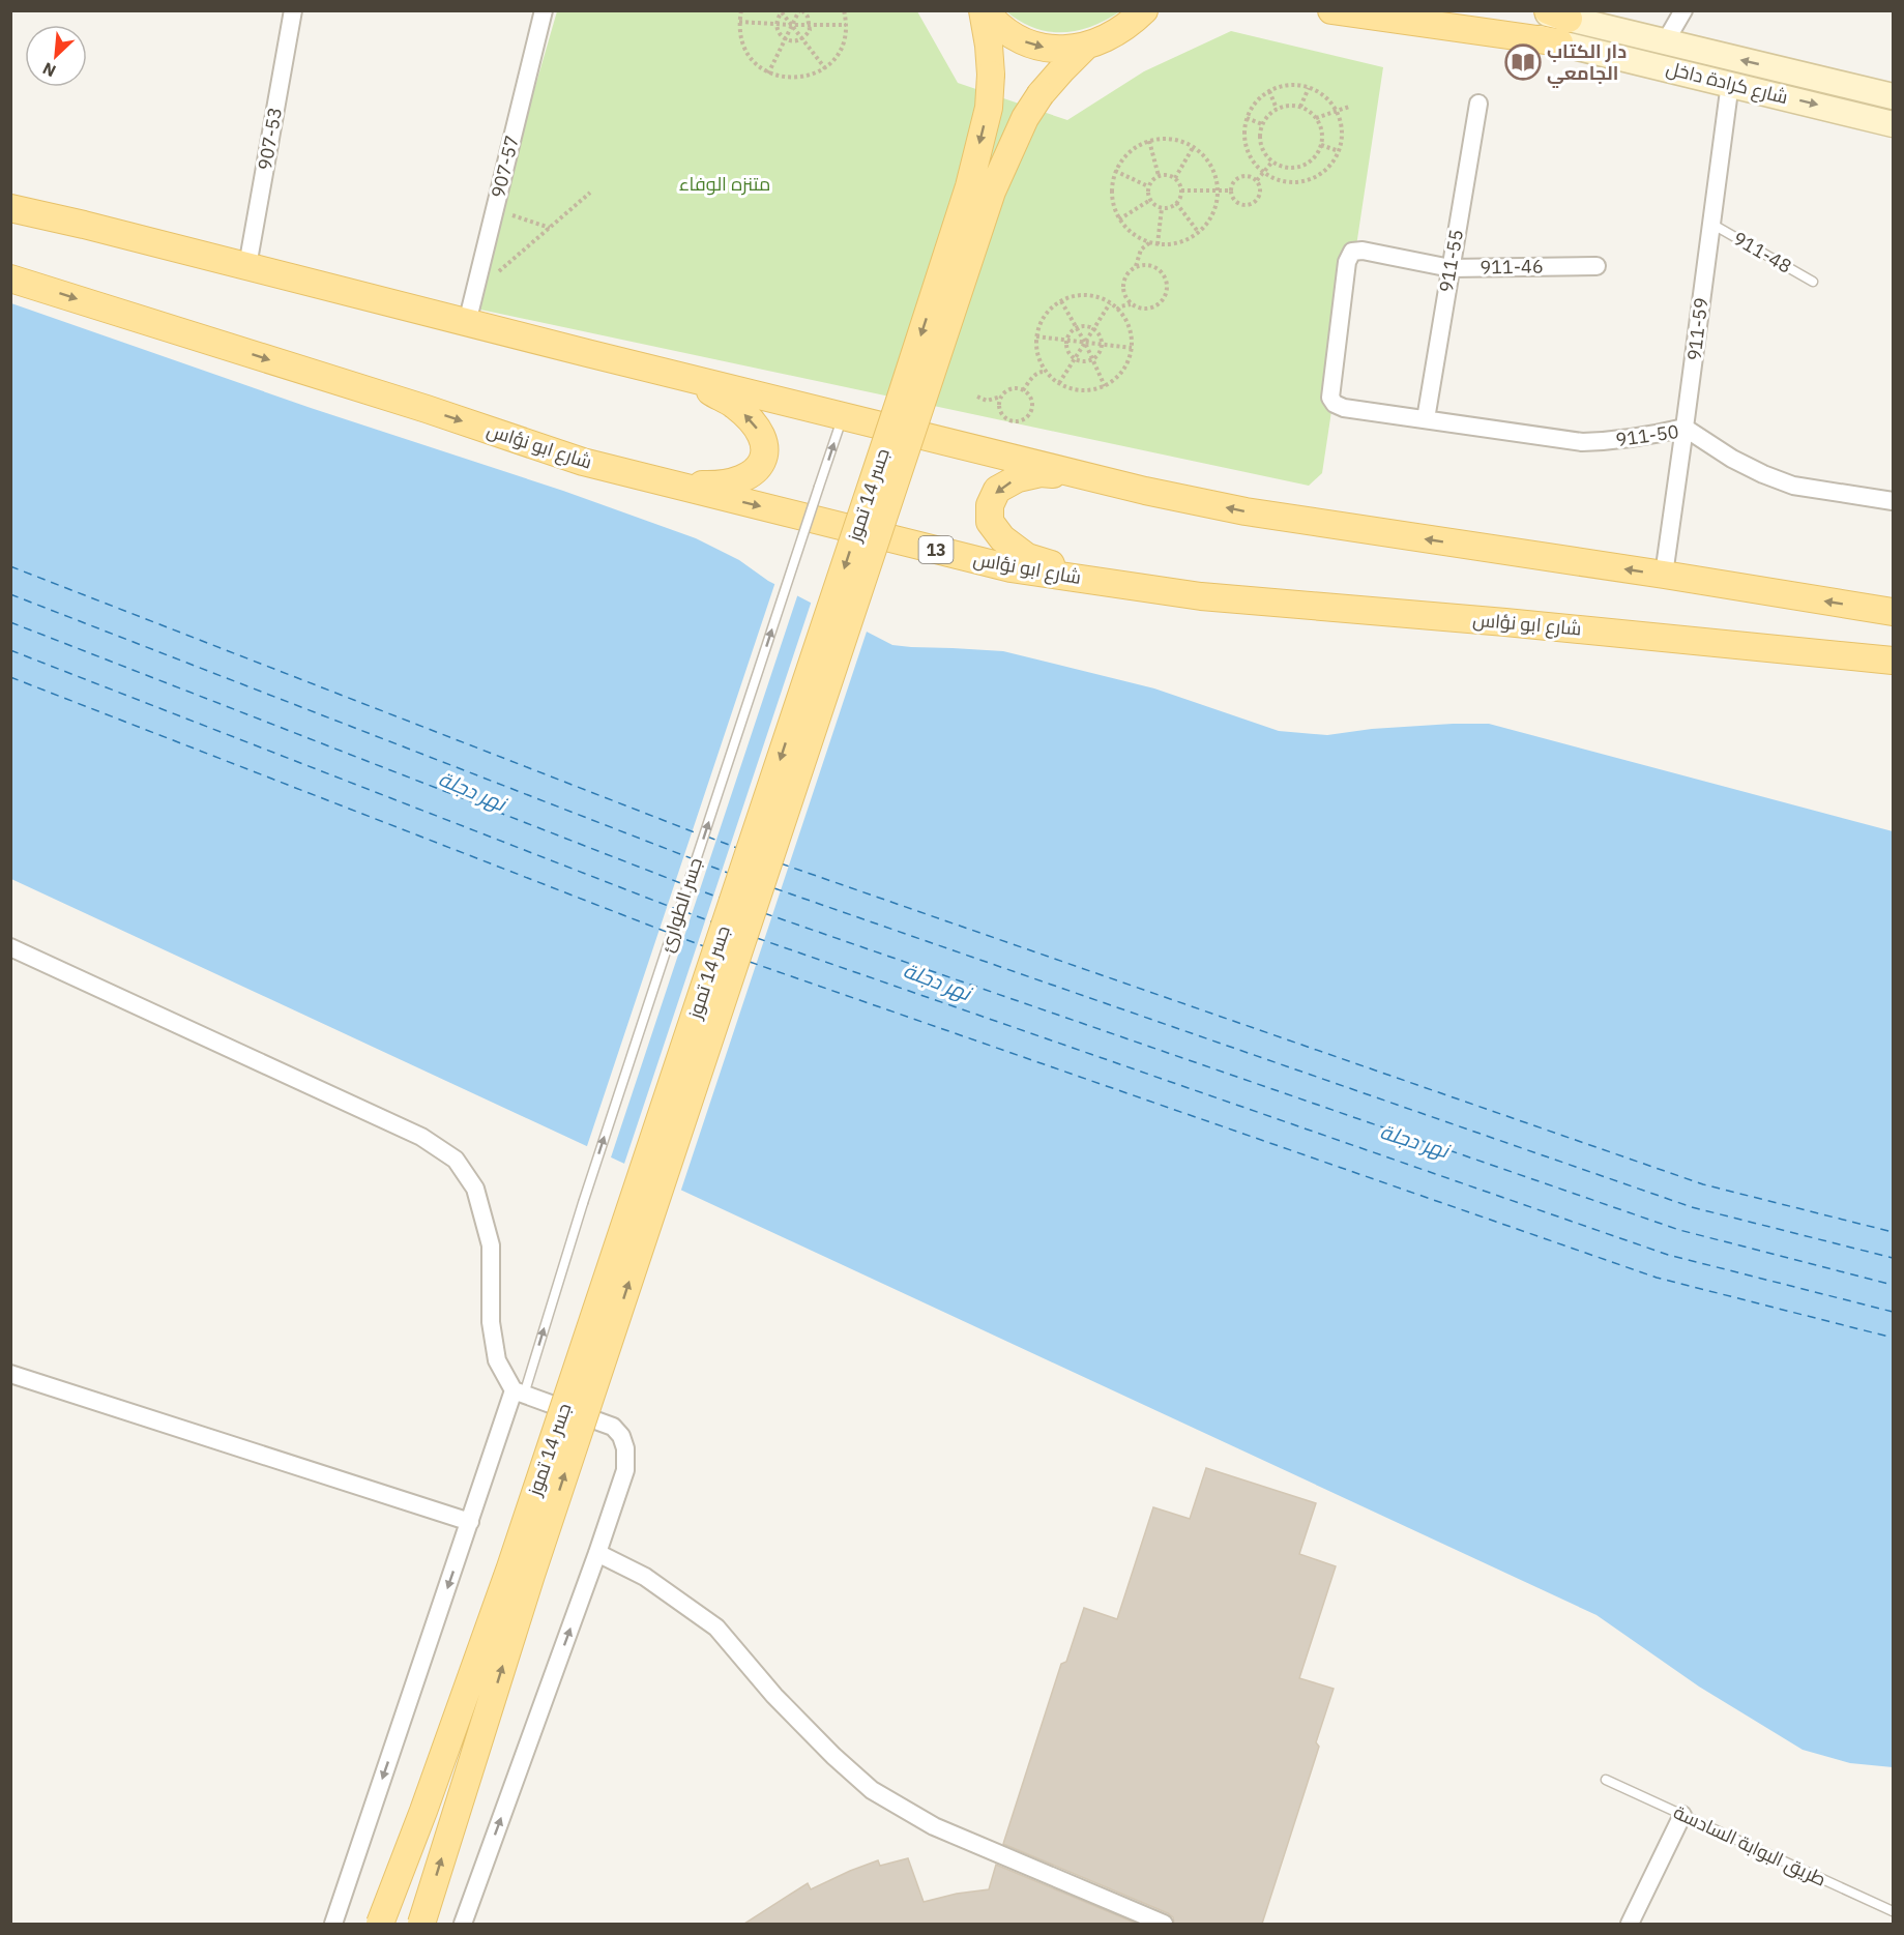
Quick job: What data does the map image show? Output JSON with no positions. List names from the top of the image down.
{
  "streets": {
    "main road": [
      "شارع كرادة داخل",
      "شارع ابو نؤاس",
      "جسر 14 تموز",
      "13"
    ],
    "street": [
      "907-53",
      "907-57",
      "911-55",
      "911-46",
      "911-59",
      "911-50"
    ],
    "lane": ["911-48", "جسر الطوارئ", "طريق البوابة السادسة"]
  },
  "crossings": [
    ["شارع كرادة داخل", "911-59"],
    ["911-48", "911-59"],
    ["911-55", "911-46"],
    ["911-55", "911-50"],
    ["911-46", "911-50"],
    ["911-59", "911-50"]
  ],
  "one_way": ["جسر الطوارئ"],
  "water": ["نهر دجلة"],
  "parks": ["متنزه الوفاء"],
  "places": {
    "library": ["دار الكتاب الجامعي"]
  },
  "north": "bottom left"
}
